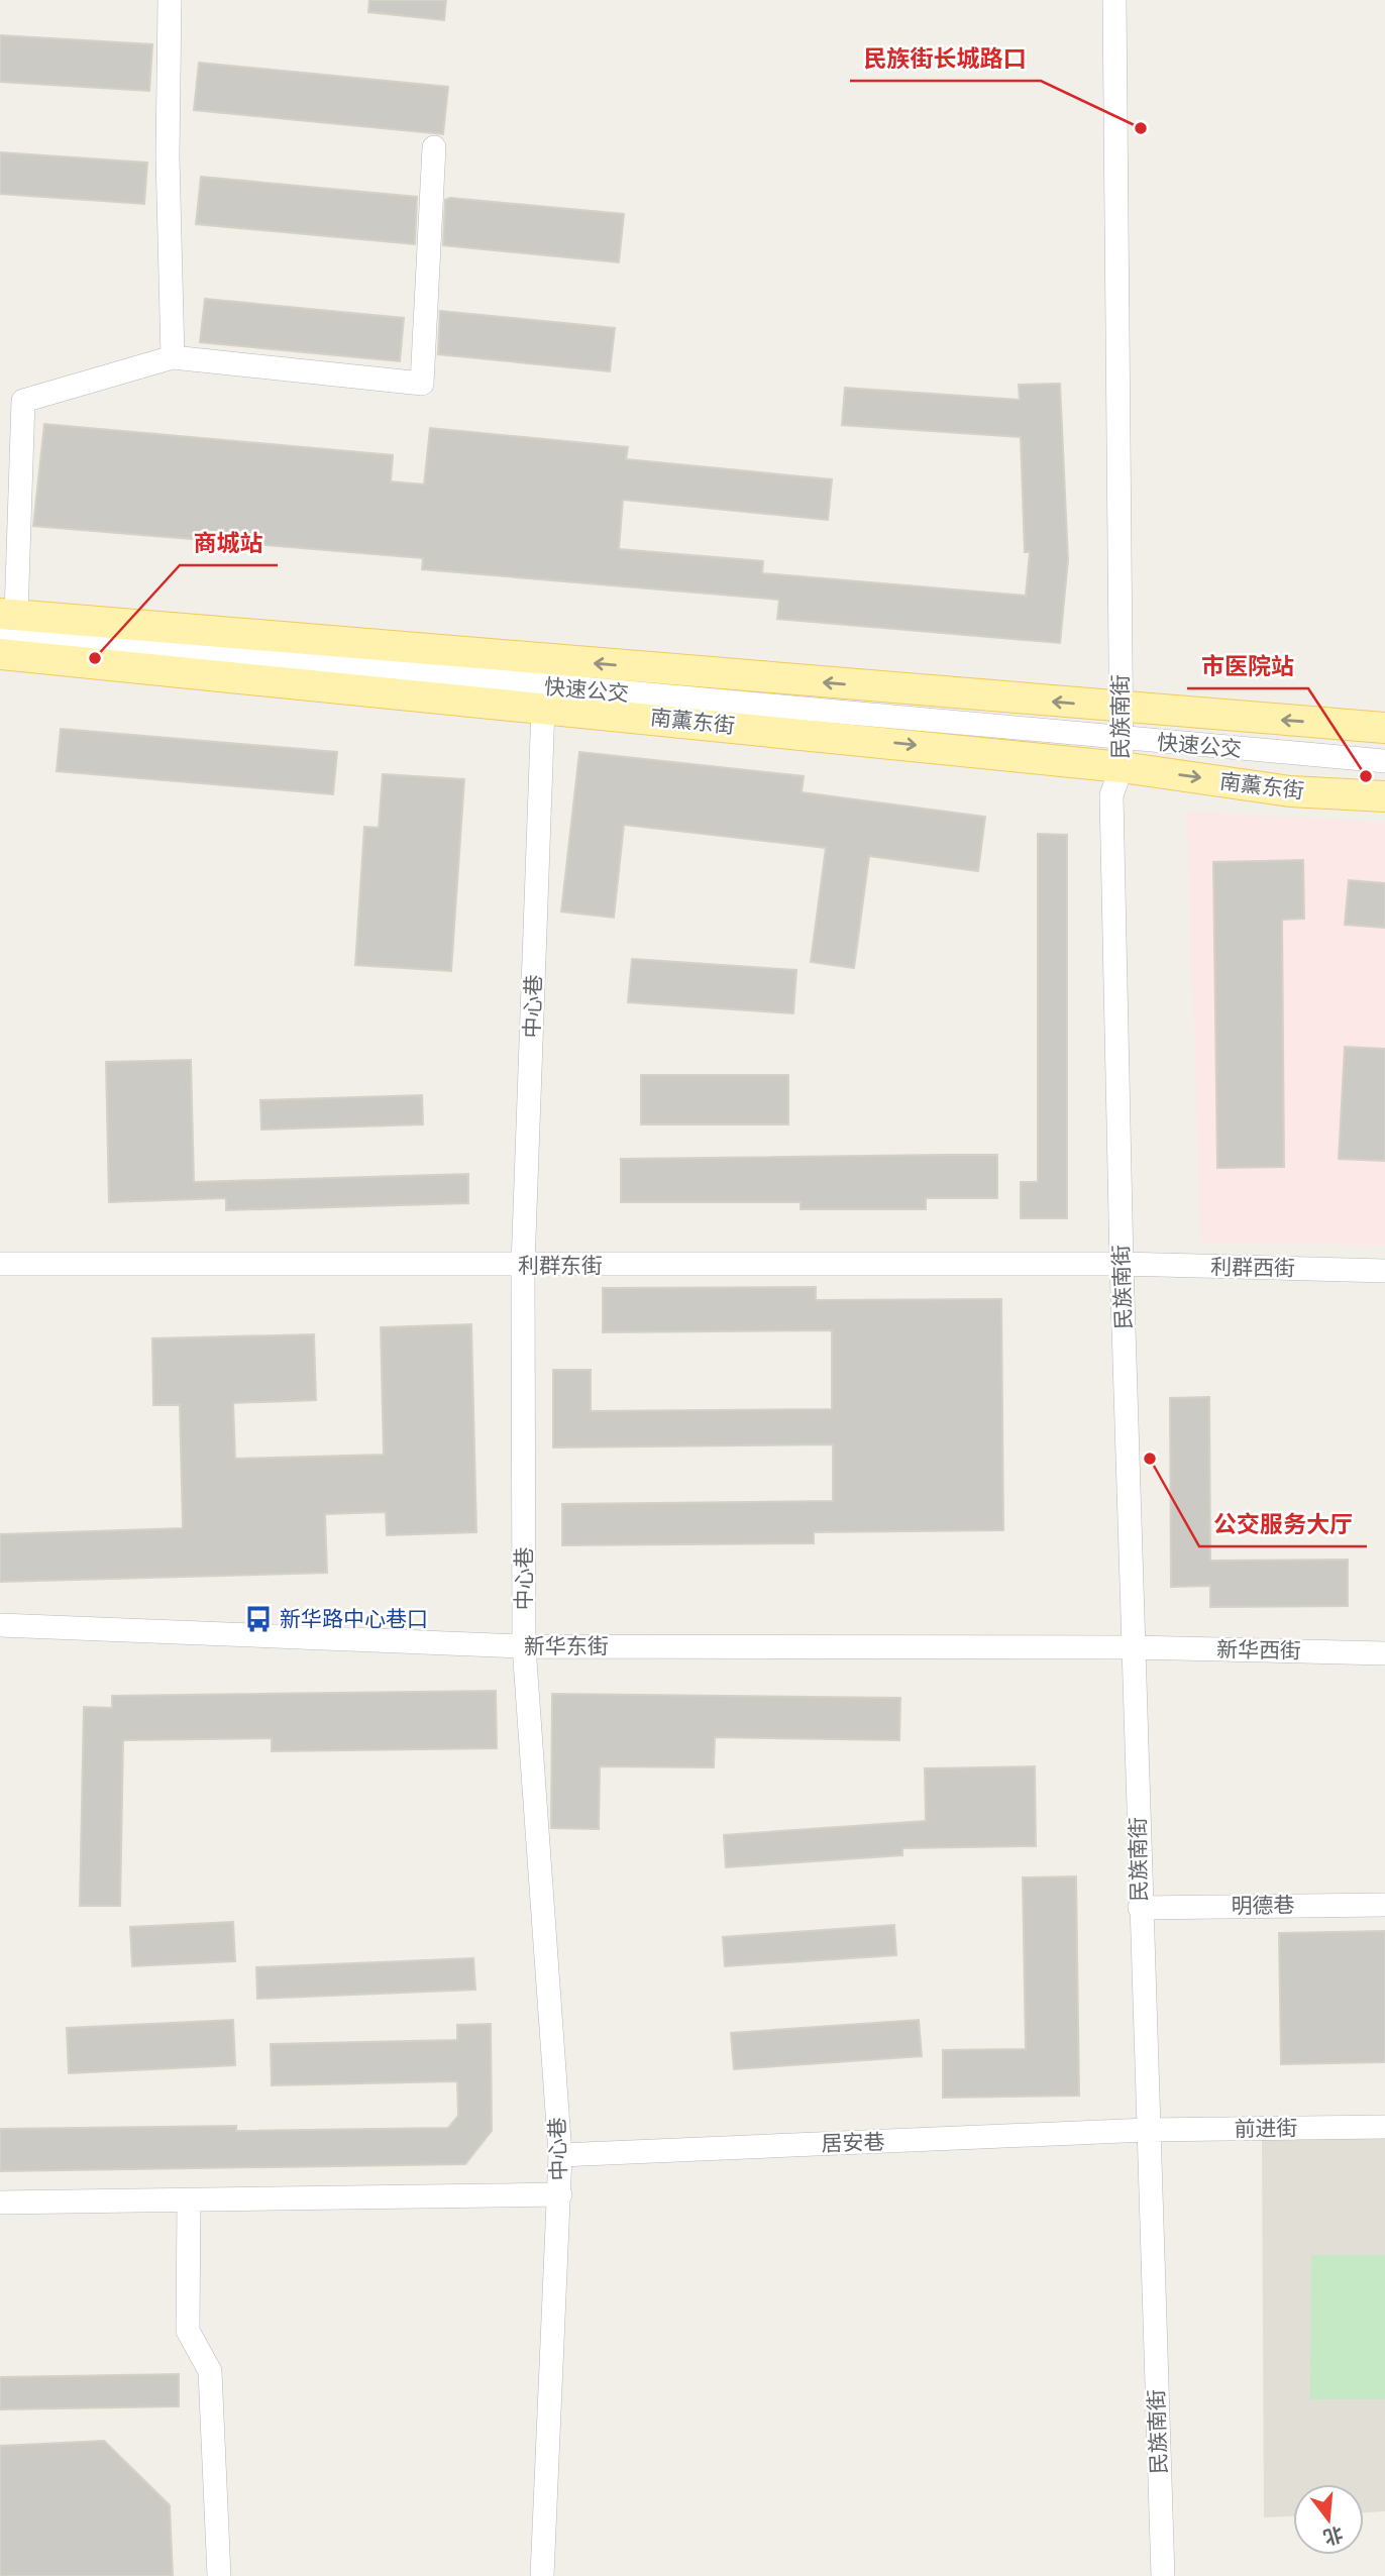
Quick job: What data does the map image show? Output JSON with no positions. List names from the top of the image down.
{
  "streets": {
    "main road": ["南薰东街"],
    "street": [
      "快速公交",
      "民族南街",
      "中心巷",
      "利群东街",
      "利群西街",
      "新华东街",
      "新华西街",
      "明德巷",
      "前进街",
      "居安巷"
    ]
  },
  "crossings": [
    ["快速公交", "民族南街"],
    ["快速公交", "南薰东街"],
    ["民族南街", "南薰东街"],
    ["民族南街", "利群东街"],
    ["民族南街", "利群西街"],
    ["民族南街", "新华东街"],
    ["民族南街", "新华西街"],
    ["民族南街", "明德巷"],
    ["民族南街", "前进街"],
    ["民族南街", "居安巷"],
    ["南薰东街", "中心巷"],
    ["中心巷", "利群东街"],
    ["中心巷", "新华东街"],
    ["中心巷", "居安巷"],
    ["利群东街", "利群西街"],
    ["新华东街", "新华西街"],
    ["前进街", "居安巷"]
  ],
  "places": {
    "other": [
      "民族街长城路口",
      "商城站",
      "市医院站",
      "公交服务大厅"
    ],
    "bus stop": ["新华路中心巷口"]
  },
  "north": "bottom"
}
